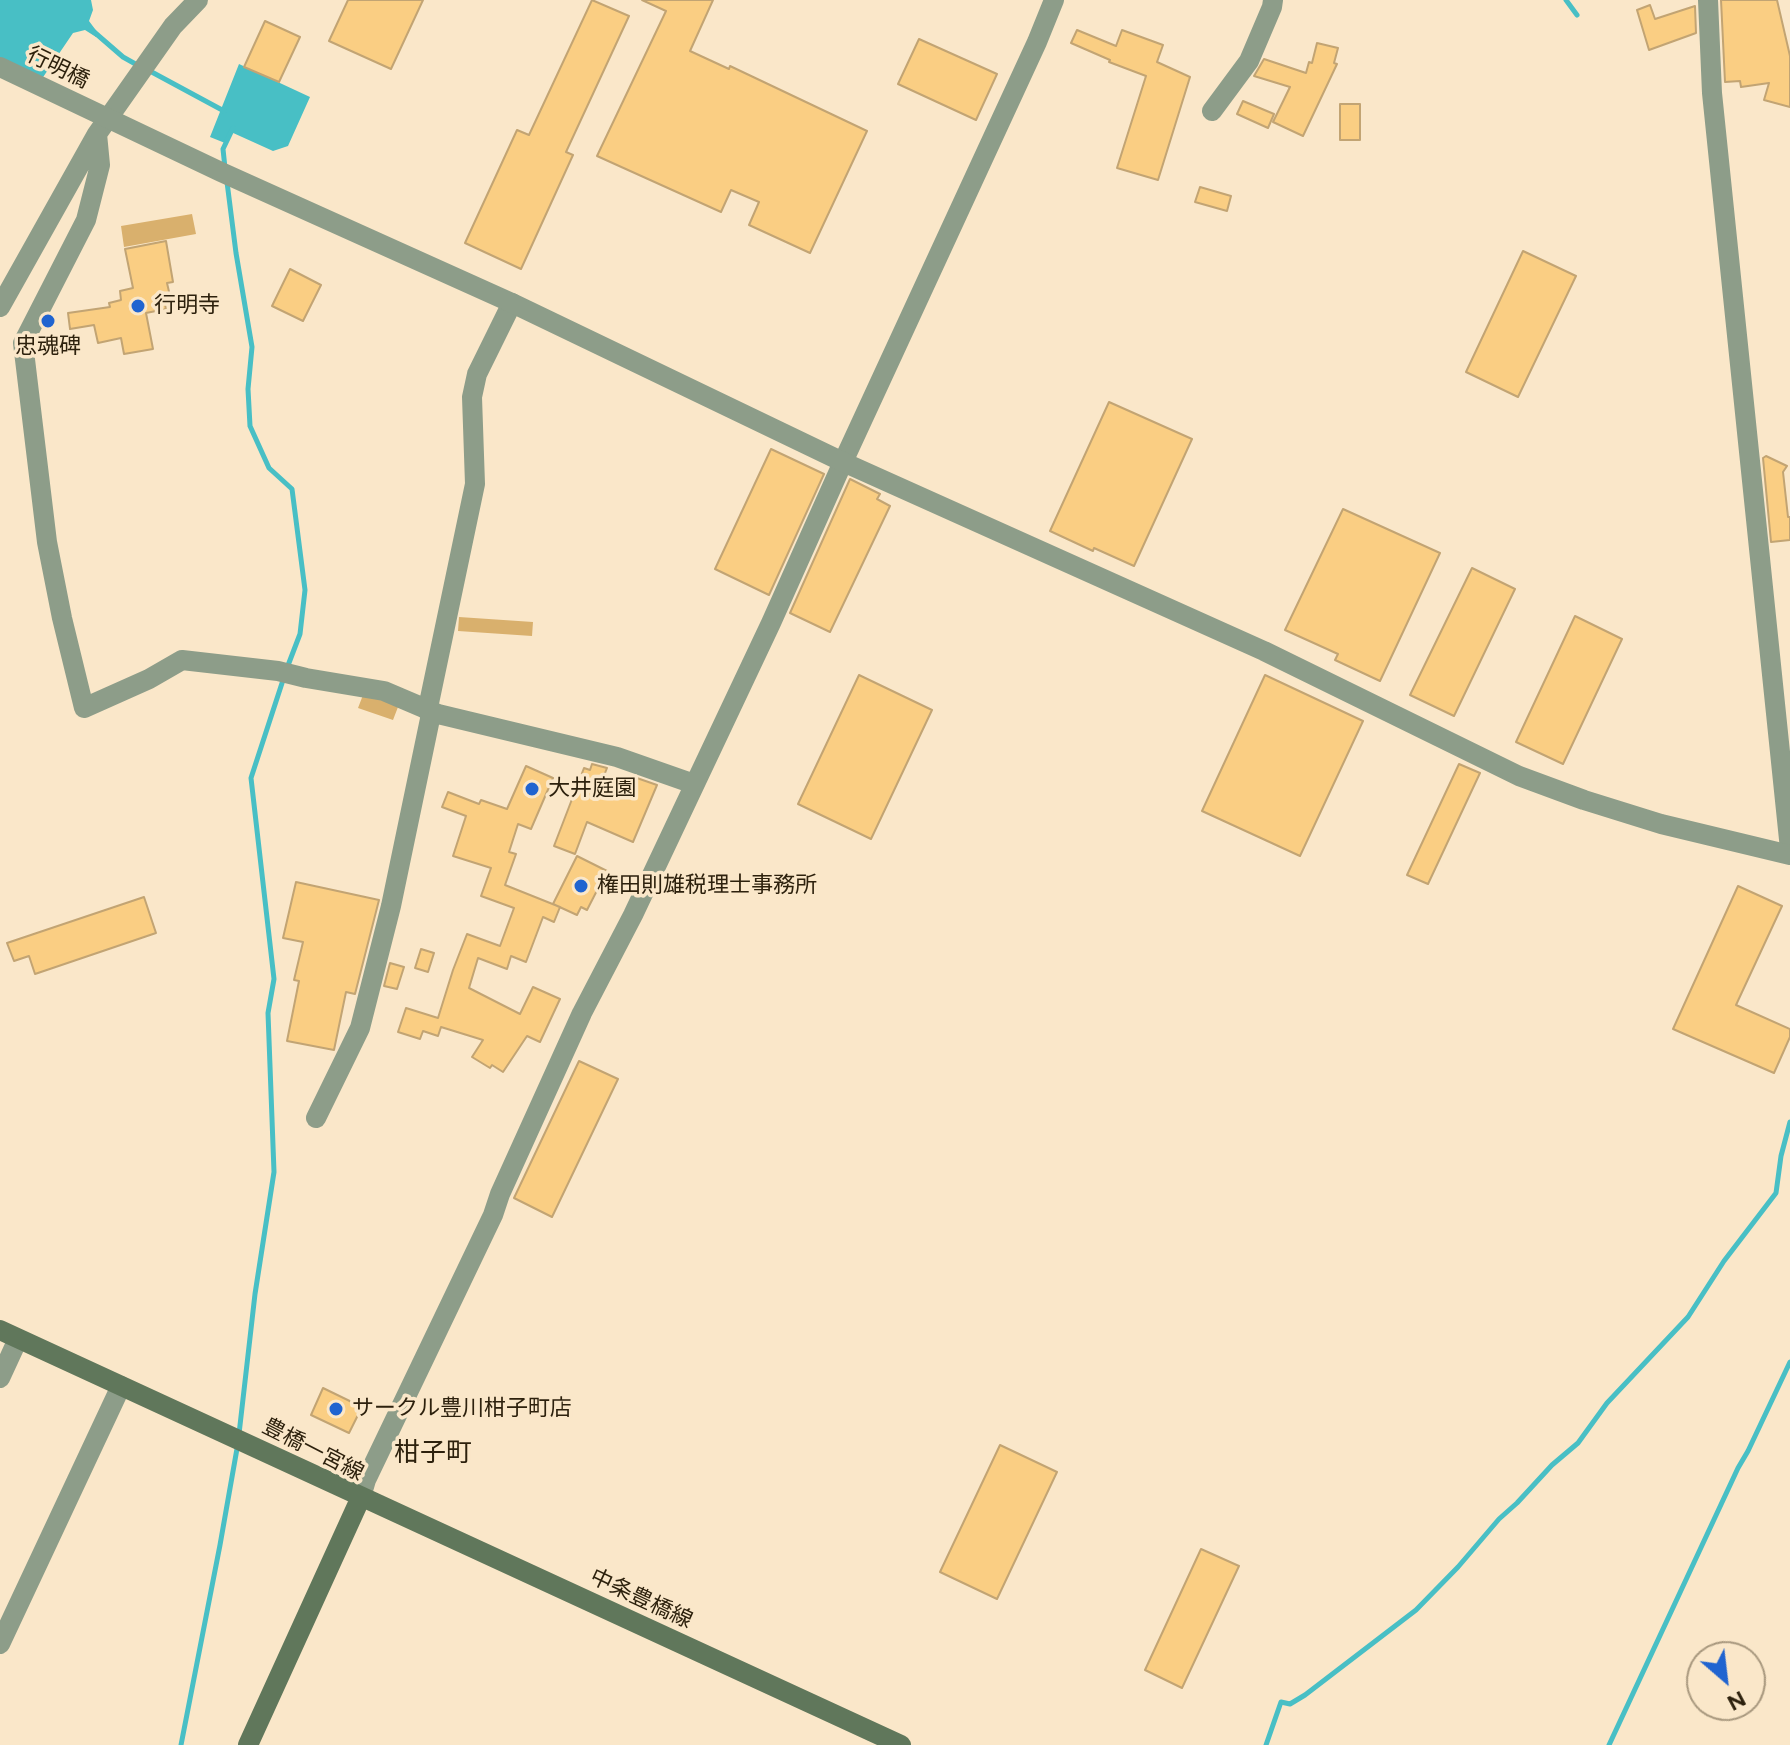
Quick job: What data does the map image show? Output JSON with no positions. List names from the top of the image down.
{
  "streets": {
    "main road": ["豊橋一宮線", "中条豊橋線"],
    "street": ["行明橋"]
  },
  "crossings": [
    ["豊橋一宮線", "中条豊橋線"]
  ],
  "districts": ["柑子町"],
  "places": [
    "行明寺",
    "忠魂碑",
    "大井庭園",
    "権田則雄税理士事務所",
    "サークル豊川柑子町店"
  ],
  "north": "bottom right"
}
